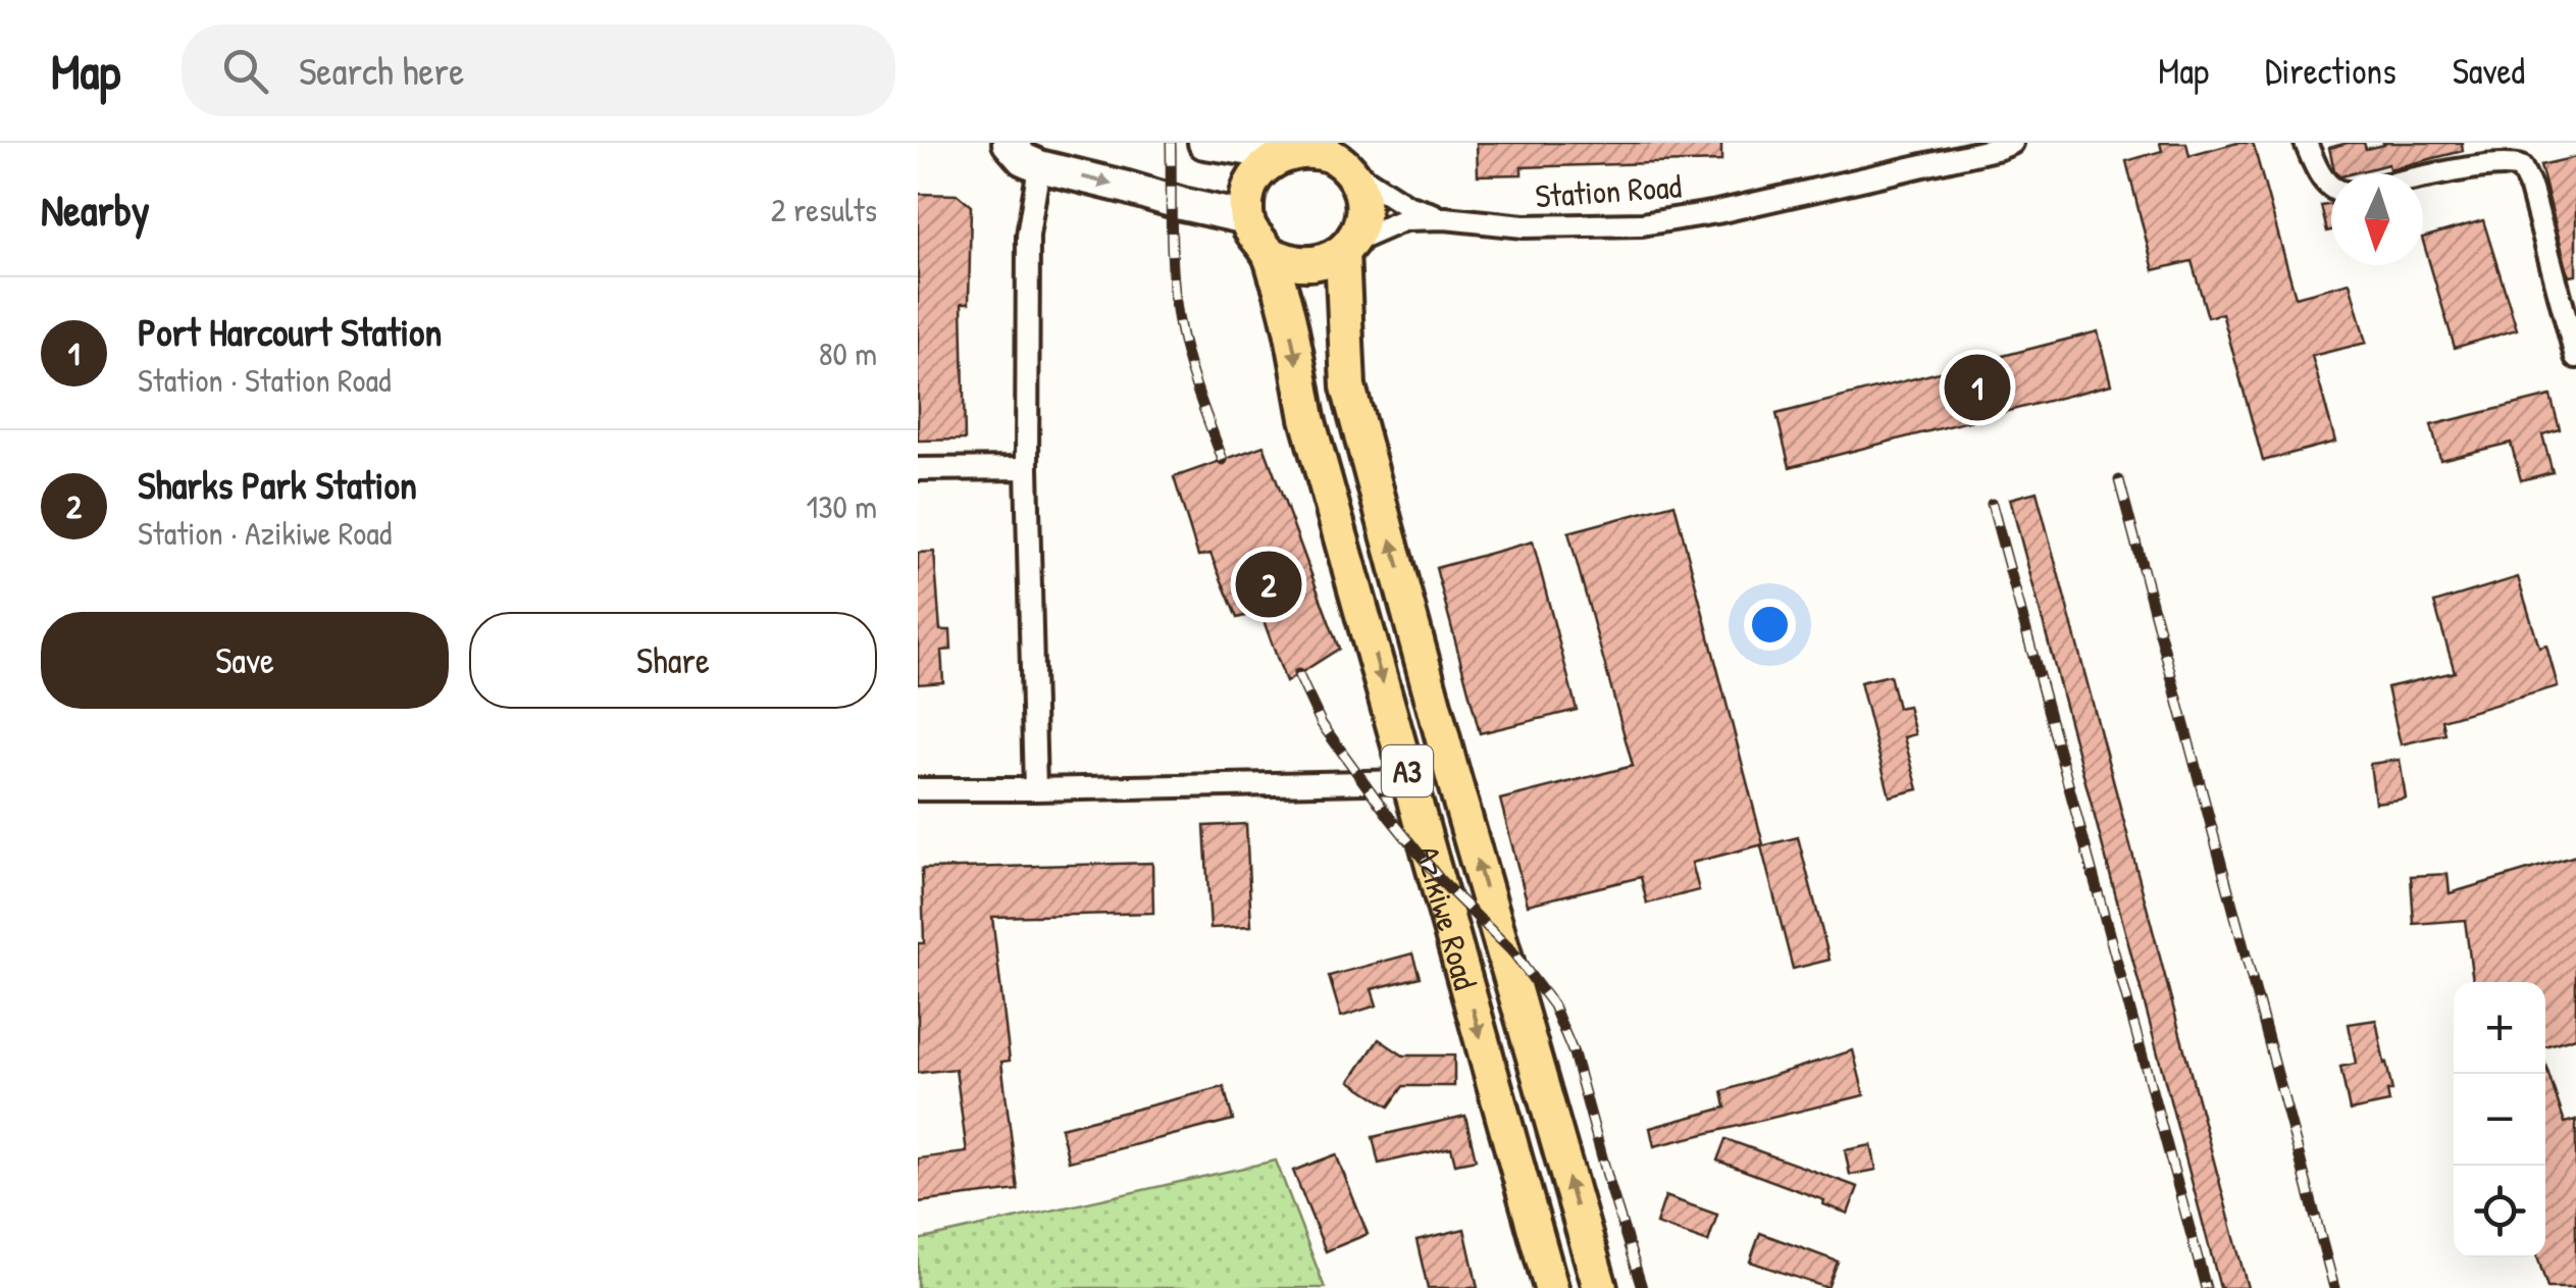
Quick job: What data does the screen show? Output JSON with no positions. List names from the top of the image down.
{
  "streets": {
    "main road": ["A3", "Azikiwe Road"],
    "street": ["Station Road"]
  },
  "crossings": [
    ["Station Road", "A3"],
    ["Station Road", "Azikiwe Road"],
    ["A3", "Azikiwe Road"]
  ],
  "north": "bottom",
  "page": {
    "header": "Map",
    "search": "Search here",
    "nav": ["Map", "Directions", "Saved"],
    "heading": ["Nearby", "2 results"],
    "list": [
      {
        "mark": "1",
        "name": "Port Harcourt Station",
        "note": "Station · Station Road",
        "value": "80 m"
      },
      {
        "mark": "2",
        "name": "Sharks Park Station",
        "note": "Station · Azikiwe Road",
        "value": "130 m"
      }
    ],
    "pins": ["1", "2"],
    "buttons": ["Save", "Share"],
    "map_buttons": ["+", "−"]
  }
}
